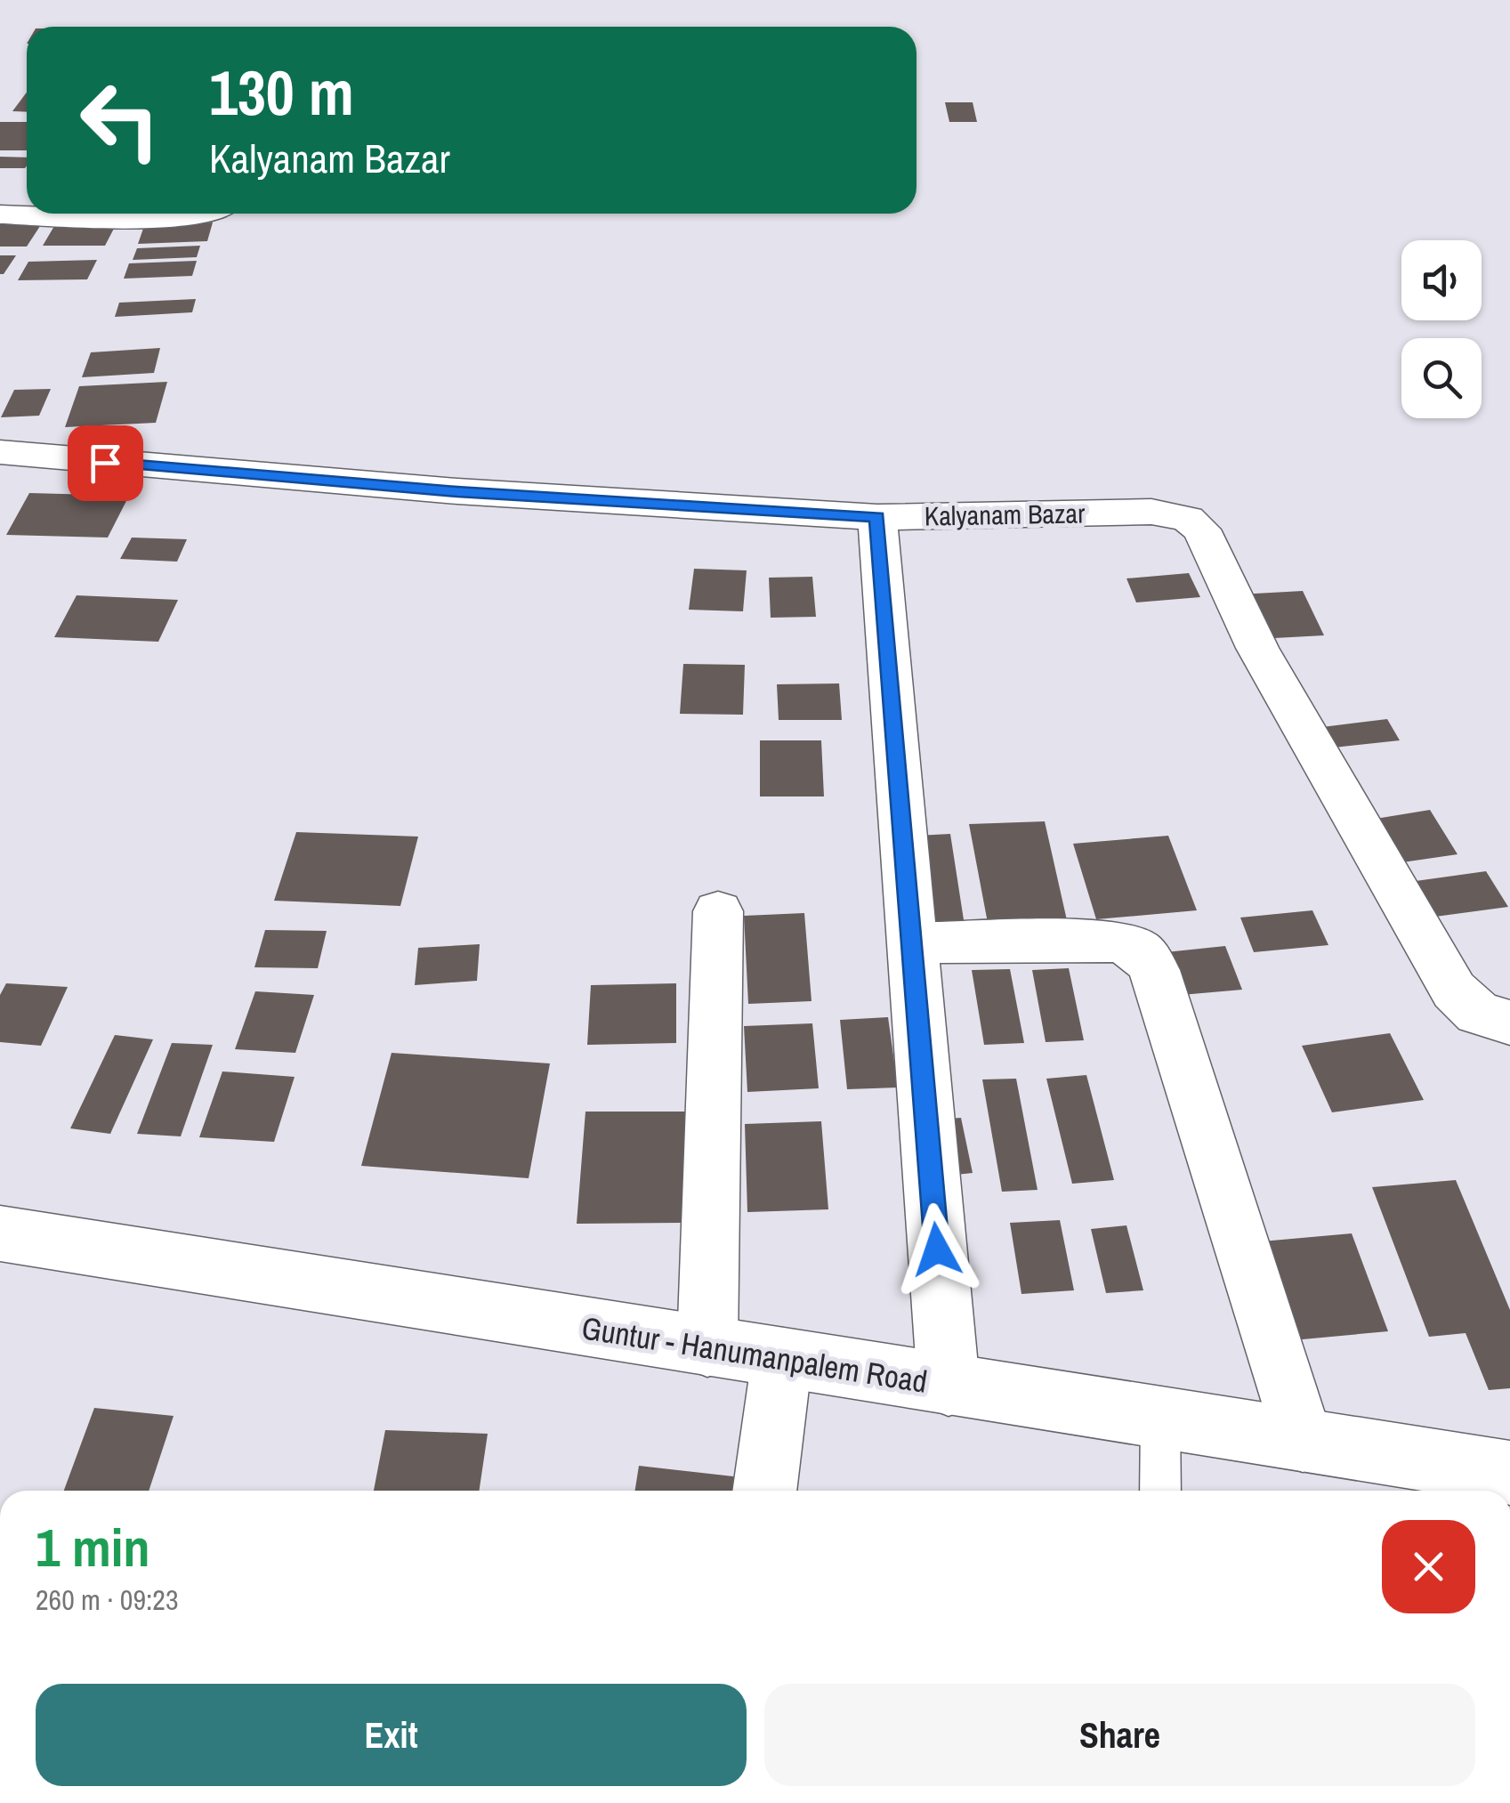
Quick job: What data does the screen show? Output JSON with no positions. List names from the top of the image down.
{
  "streets": {
    "street": ["Kalyanam Bazar", "Guntur - Hanumanpalem Road"]
  },
  "page": {
    "turn": ["130 m", "Kalyanam Bazar"],
    "heading": ["1 min", "260 m · 09:23"],
    "buttons": ["Exit", "Share"]
  }
}
